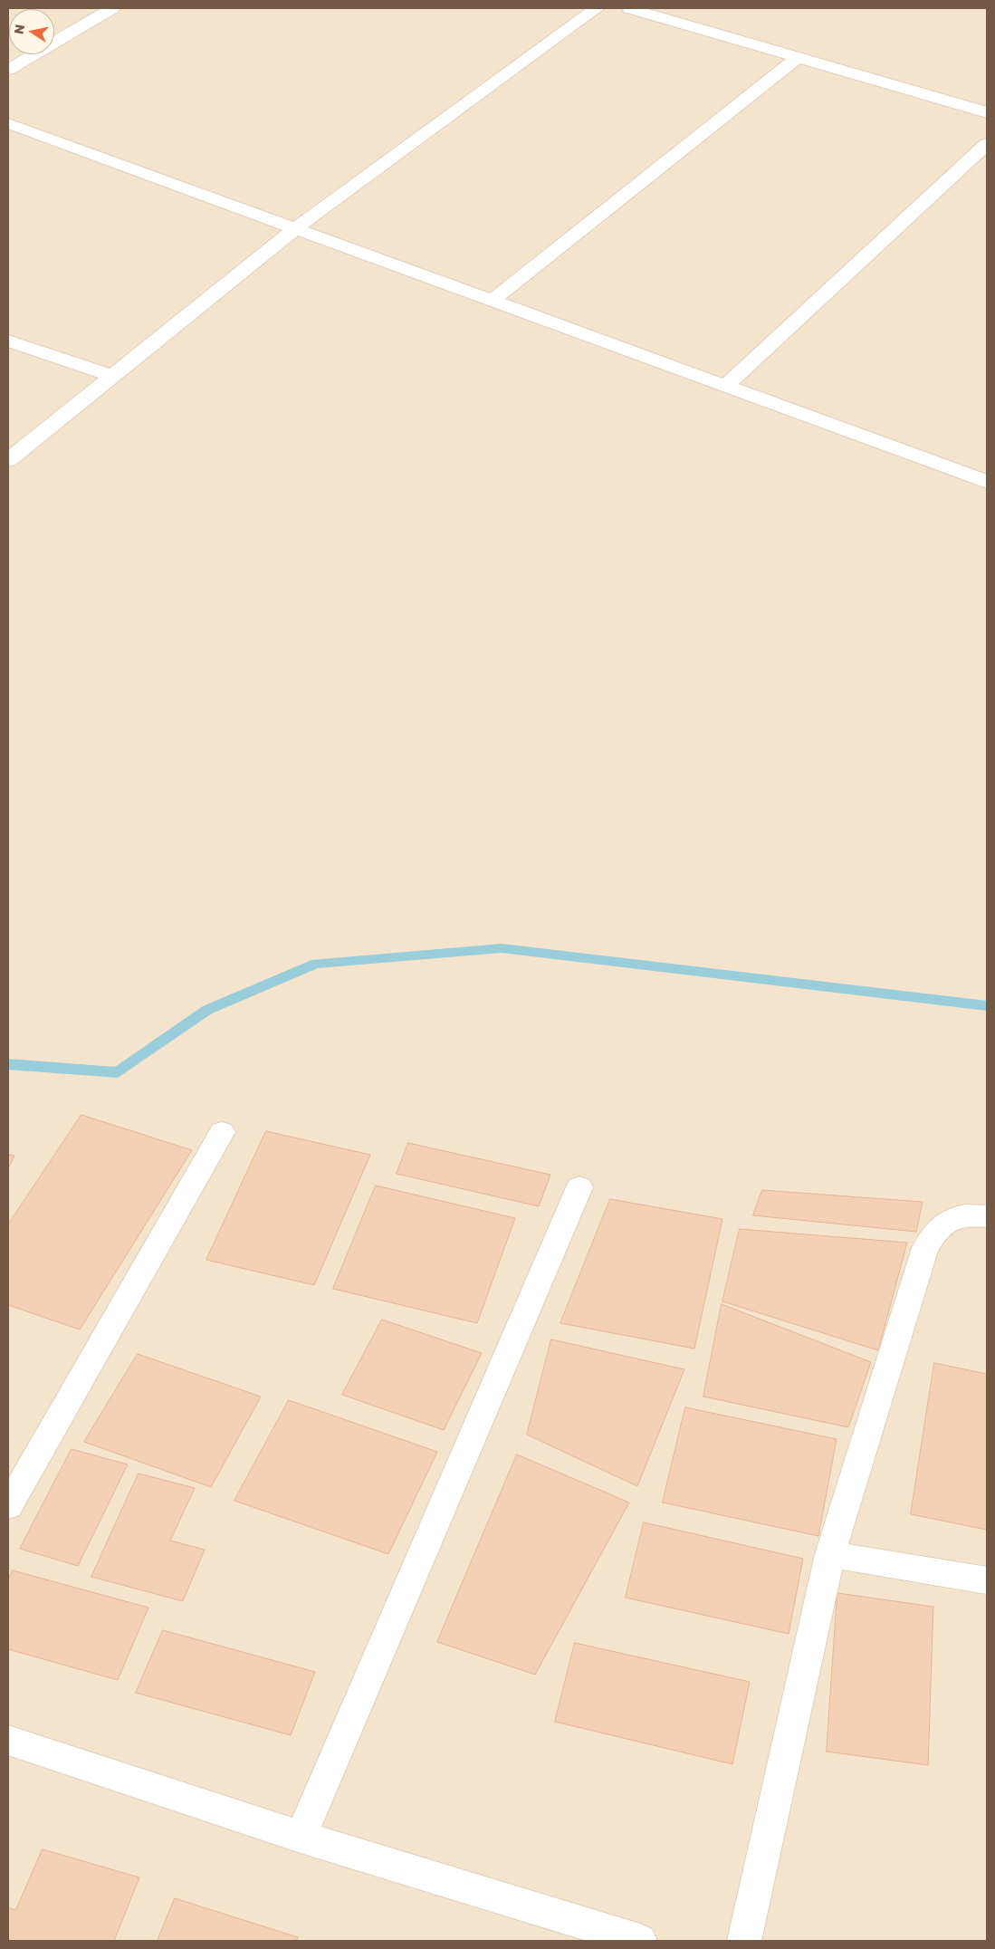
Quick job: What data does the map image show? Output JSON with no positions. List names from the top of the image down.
{
  "north": "left"
}
